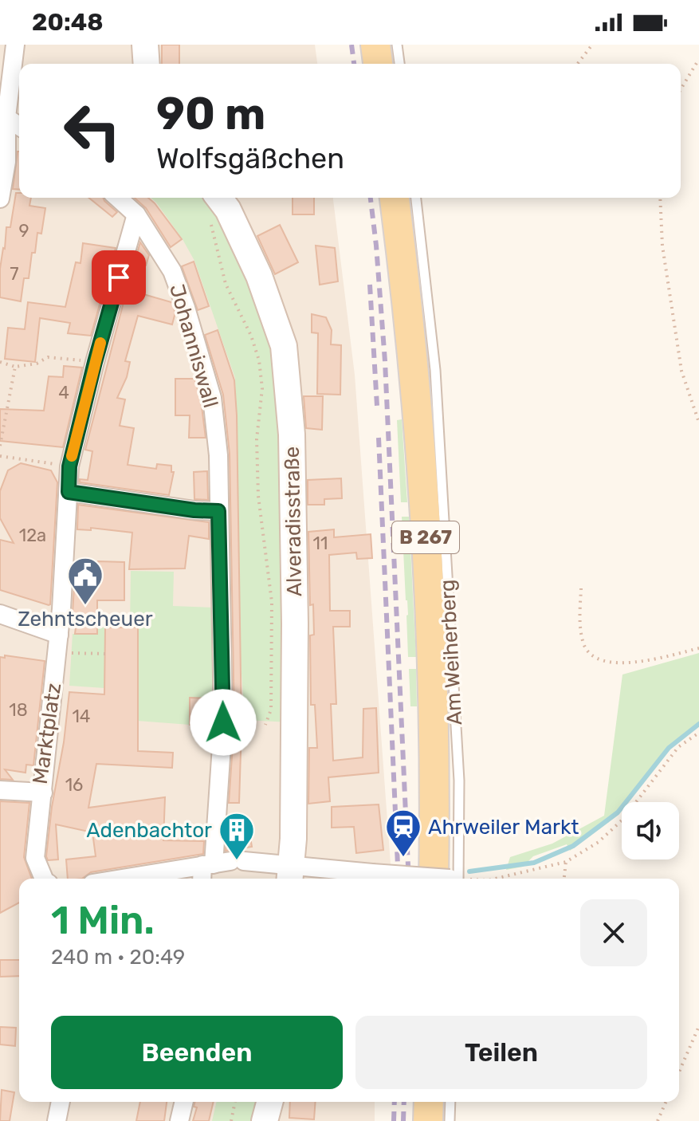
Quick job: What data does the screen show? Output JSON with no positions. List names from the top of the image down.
{
  "streets": {
    "main road": ["B 267"],
    "street": ["Johanniswall", "Alveradisstraße", "Marktplatz"],
    "lane": ["Am Weiherberg"]
  },
  "crossings": [
    ["Johanniswall", "Marktplatz"]
  ],
  "places": {
    "public building": ["Zehntscheuer"],
    "station": ["Ahrweiler Markt"],
    "building": ["Adenbachtor"]
  },
  "house_numbers": [
    "9",
    "7",
    "4",
    "12a",
    "11",
    "18",
    "14",
    "16"
  ],
  "page": {
    "status": "20:48",
    "turn": ["90 m", "Wolfsgäßchen"],
    "heading": ["1 Min.", "240 m · 20:49"],
    "buttons": ["Beenden", "Teilen"]
  }
}
